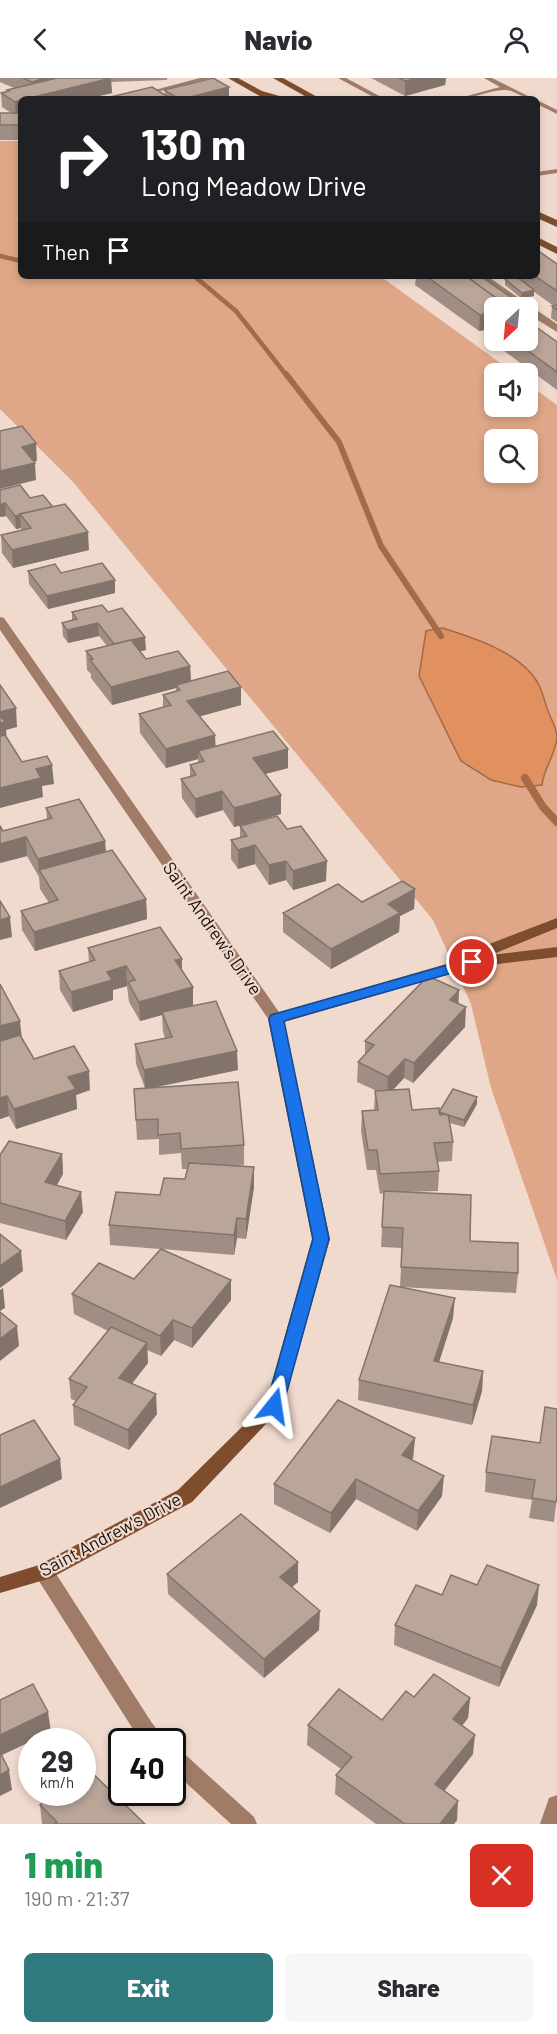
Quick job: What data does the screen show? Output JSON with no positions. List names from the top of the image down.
{
  "streets": {
    "street": ["Saint Andrew's Drive"]
  },
  "north": "bottom left",
  "page": {
    "header": "Navio",
    "turn": ["130 m", "Long Meadow Drive"],
    "then": "Then",
    "speed": "29 km/h",
    "limit": "40",
    "heading": ["1 min", "190 m · 21:37"],
    "buttons": ["Exit", "Share"]
  }
}
